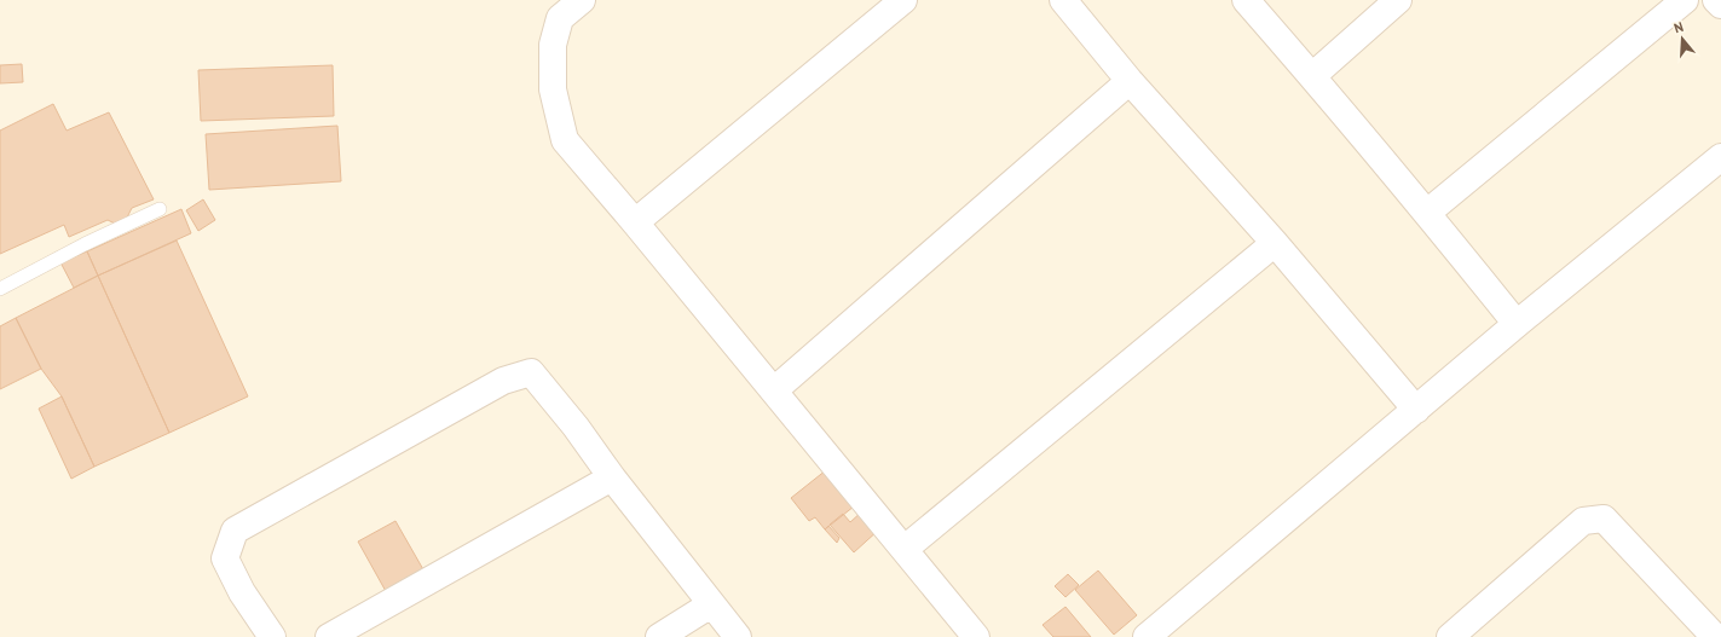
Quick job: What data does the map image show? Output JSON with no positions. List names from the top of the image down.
{
  "north": "top"
}
